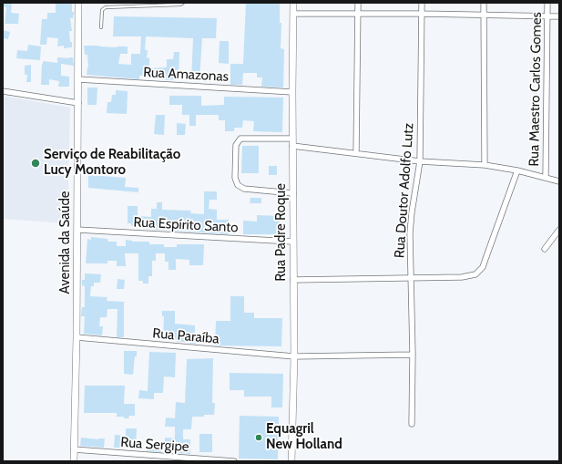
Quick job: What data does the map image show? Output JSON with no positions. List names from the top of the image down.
{
  "streets": {
    "street": [
      "Rua Amazonas",
      "Rua Maestro Carlos Gomes",
      "Rua Doutor Adolfo Lutz",
      "Rua Espírito Santo",
      "Rua Padre Roque",
      "Avenida da Saúde",
      "Rua Paraíba",
      "Rua Sergipe"
    ]
  },
  "crossings": [
    ["Rua Amazonas", "Rua Padre Roque"],
    ["Rua Amazonas", "Avenida da Saúde"],
    ["Rua Doutor Adolfo Lutz", "Rua Paraíba"],
    ["Rua Espírito Santo", "Rua Padre Roque"],
    ["Rua Espírito Santo", "Avenida da Saúde"],
    ["Rua Padre Roque", "Rua Paraíba"],
    ["Avenida da Saúde", "Rua Paraíba"],
    ["Avenida da Saúde", "Rua Sergipe"]
  ],
  "places": ["Serviço de Reabilitação Lucy Montoro", "Equagril New Holland"]
}
